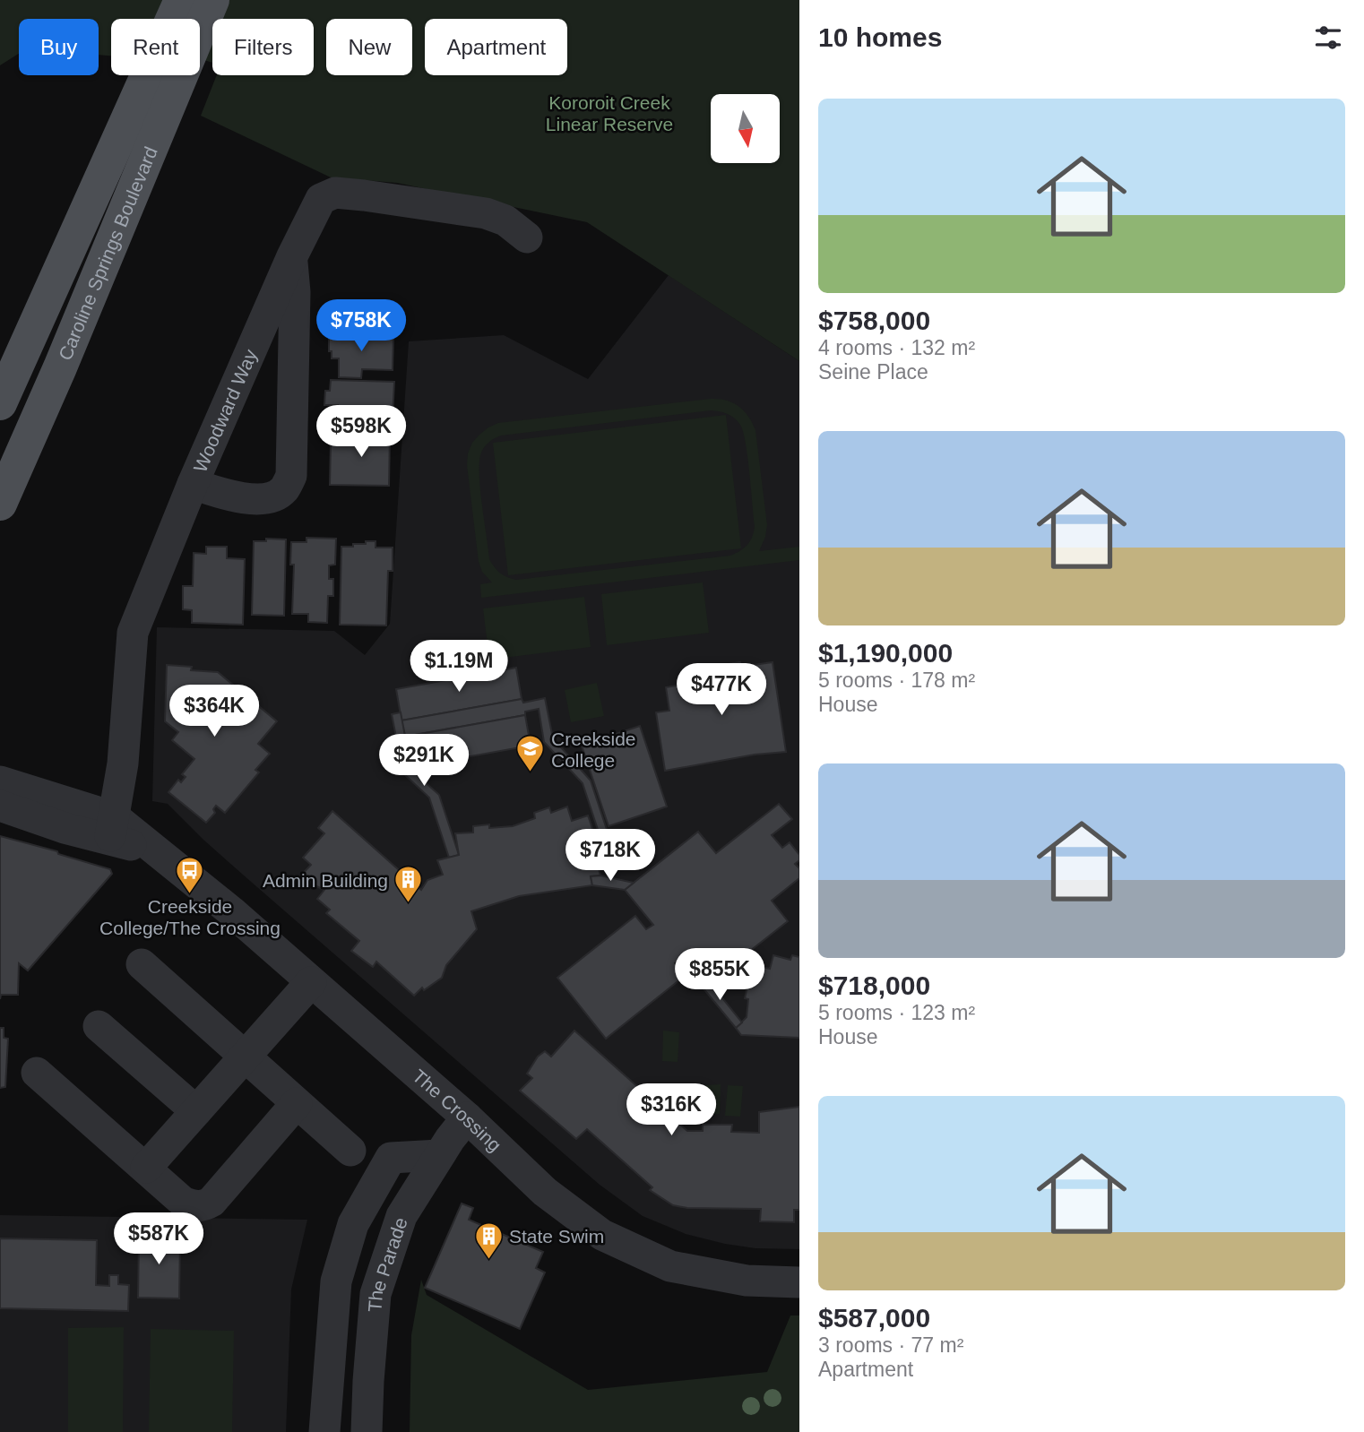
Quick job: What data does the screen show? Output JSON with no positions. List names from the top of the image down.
{
  "streets": {
    "main road": ["Caroline Springs Boulevard"],
    "street": ["Woodward Way", "The Crossing", "The Parade"]
  },
  "crossings": [
    ["Woodward Way", "The Crossing"],
    ["The Crossing", "The Parade"]
  ],
  "parks": ["Kororoit Creek Linear Reserve"],
  "places": {
    "school or university": ["Creekside College"],
    "bus stop": ["Creekside College/The Crossing"],
    "building": ["Admin Building", "State Swim"]
  },
  "north": "bottom",
  "page": {
    "heading": "10 homes",
    "chip": [
      "Buy",
      "Rent",
      "Filters",
      "New",
      "Apartment"
    ],
    "list": [
      {
        "name": "$758,000",
        "note": "4 rooms · 132 m² · Seine Place"
      },
      {
        "name": "$1,190,000",
        "note": "5 rooms · 178 m² · House"
      },
      {
        "name": "$718,000",
        "note": "5 rooms · 123 m² · House"
      },
      {
        "name": "$587,000",
        "note": "3 rooms · 77 m² · Apartment"
      }
    ],
    "price": [
      "$758K",
      "$598K",
      "$1.19M",
      "$477K",
      "$364K",
      "$291K",
      "$718K",
      "$855K",
      "$316K",
      "$587K"
    ]
  }
}
